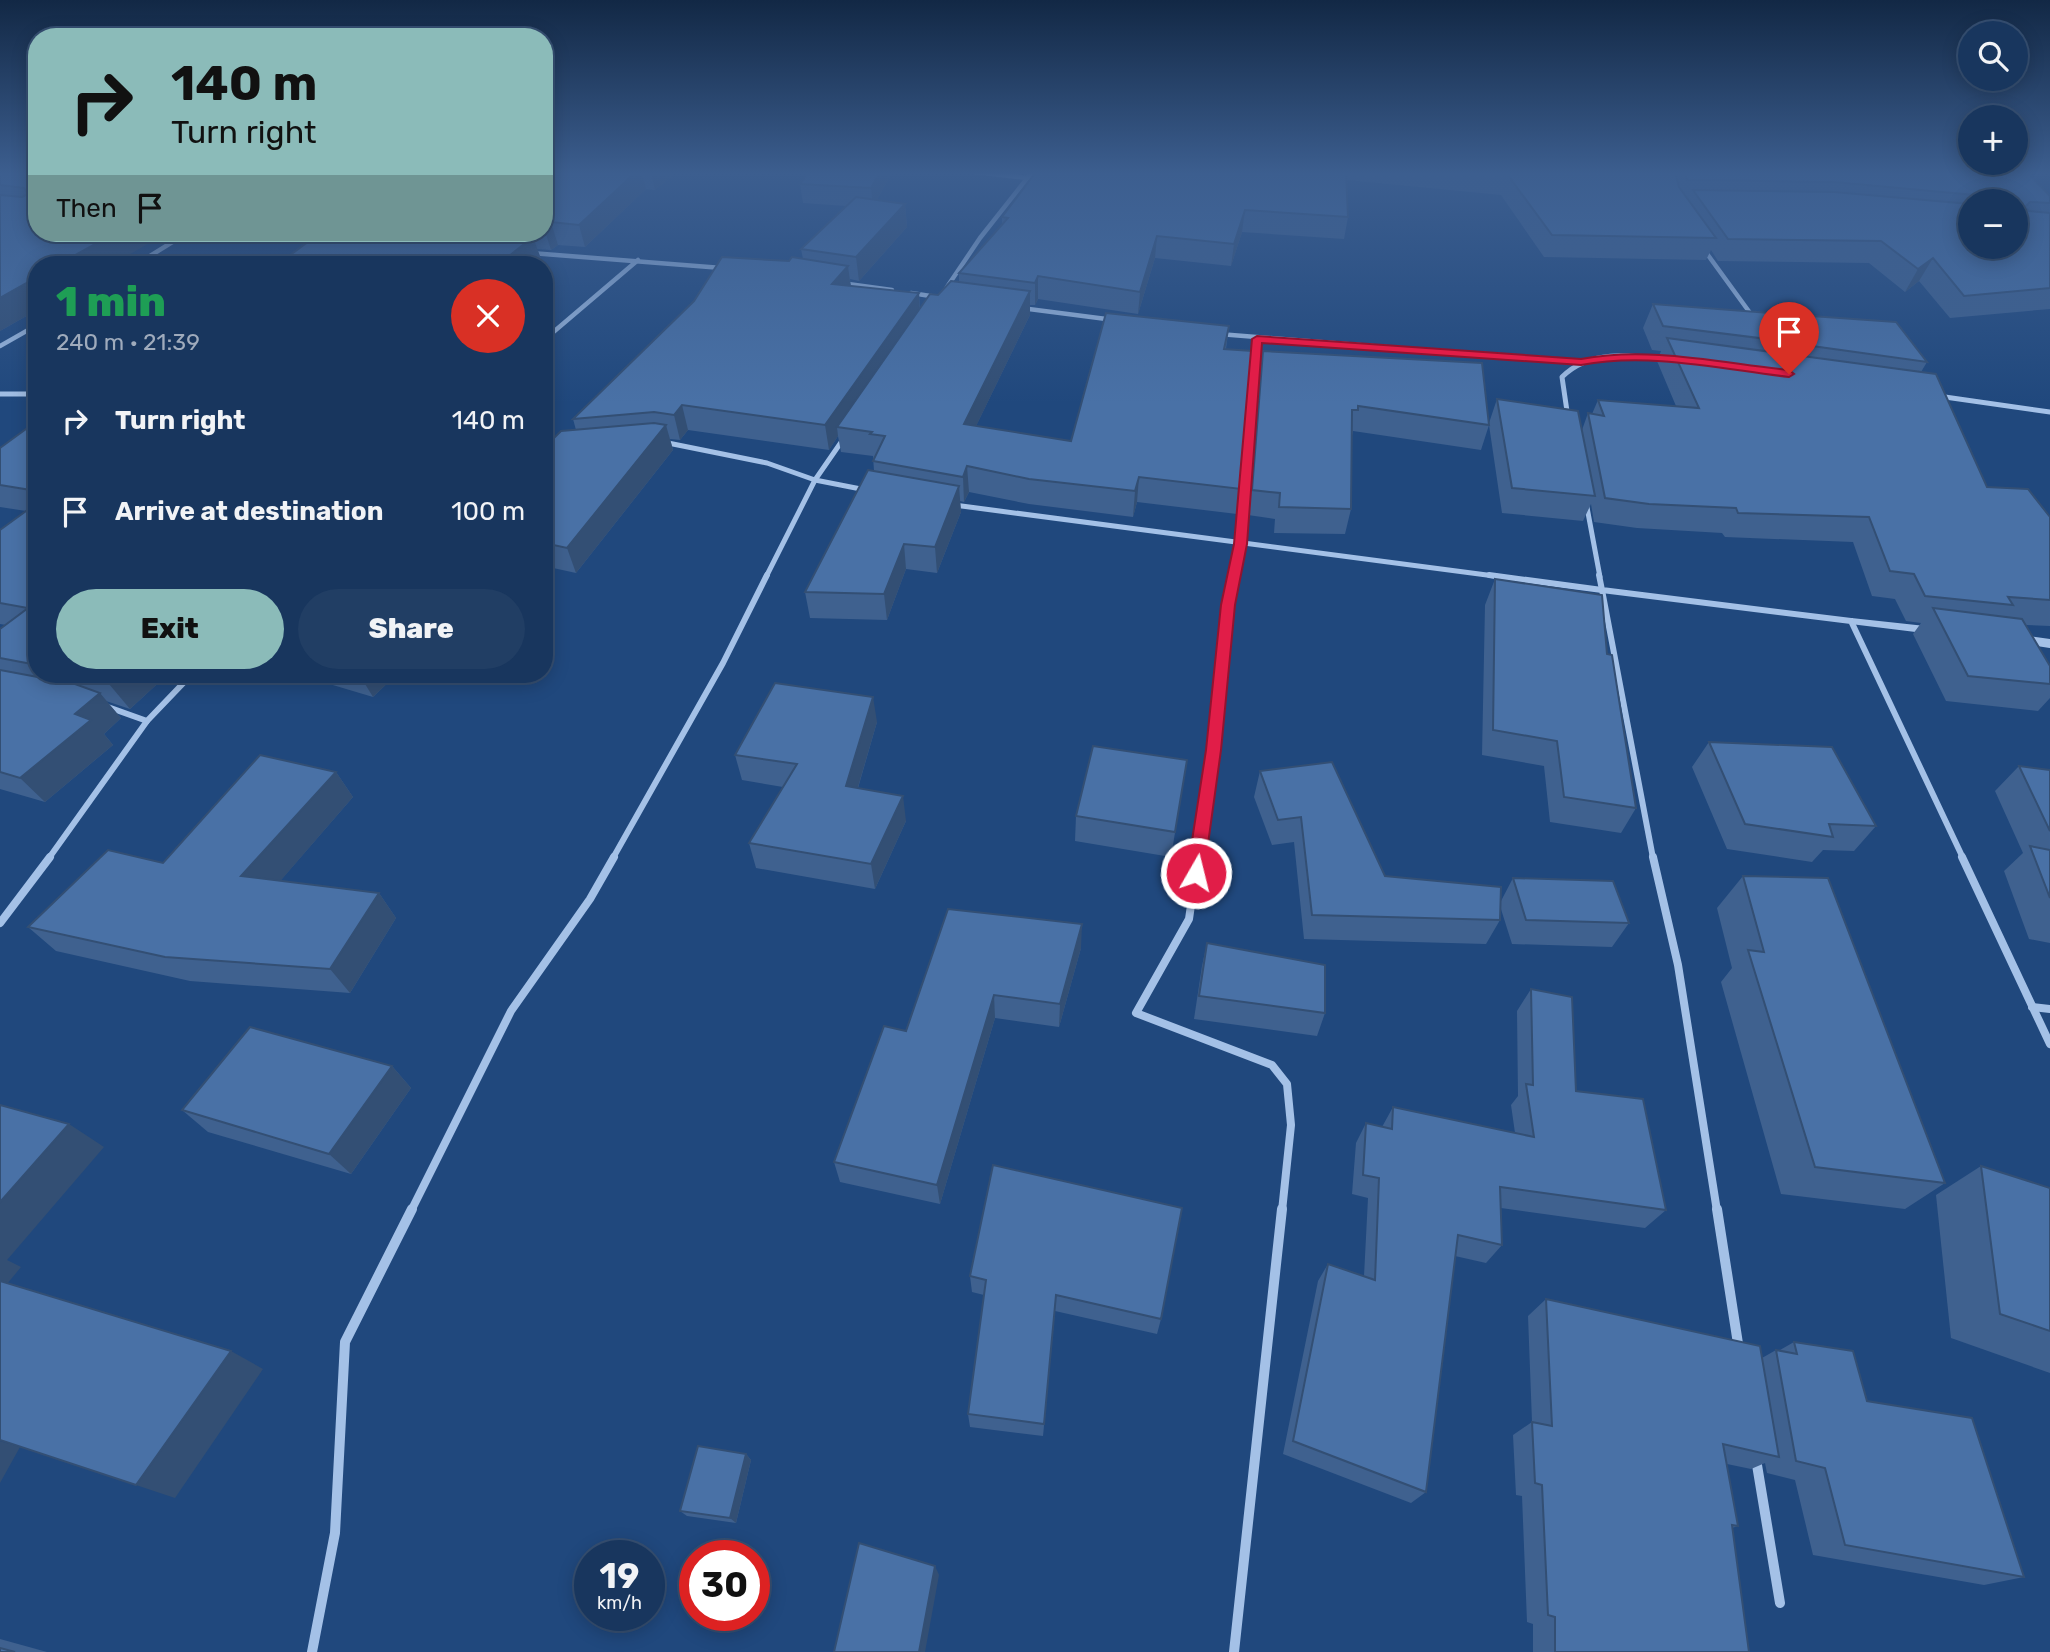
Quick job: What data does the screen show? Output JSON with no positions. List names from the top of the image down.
{
  "page": {
    "map_buttons": ["+", "−"],
    "turn": ["140 m", "Turn right"],
    "then": "Then",
    "heading": ["1 min", "240 m · 21:39"],
    "list": [
      {
        "name": "Turn right",
        "value": "140 m"
      },
      {
        "name": "Arrive at destination",
        "value": "100 m"
      }
    ],
    "buttons": ["Exit", "Share"],
    "speed": "19 km/h",
    "limit": "30"
  }
}
